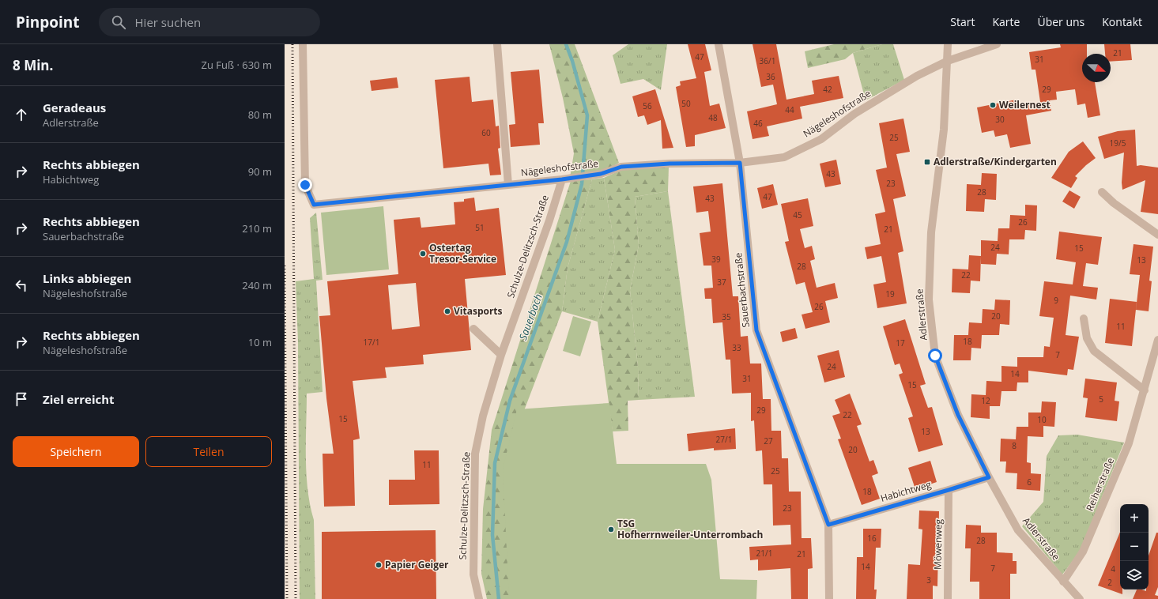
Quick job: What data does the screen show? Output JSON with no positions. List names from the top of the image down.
{
  "streets": {
    "street": [
      "Nägeleshofstraße",
      "Schulze-Delitzsch-Straße",
      "Sauerbachstraße",
      "Adlerstraße",
      "Reiherstraße",
      "Habichtweg",
      "Möwenweg"
    ]
  },
  "crossings": [
    ["Nägeleshofstraße", "Schulze-Delitzsch-Straße"],
    ["Nägeleshofstraße", "Sauerbachstraße"],
    ["Nägeleshofstraße", "Adlerstraße"],
    ["Sauerbachstraße", "Habichtweg"],
    ["Adlerstraße", "Reiherstraße"],
    ["Adlerstraße", "Habichtweg"],
    ["Habichtweg", "Möwenweg"]
  ],
  "water": ["Sauerbach"],
  "places": {
    "other": [
      "Weilernest",
      "Ostertag Tresor-Service",
      "Vitasports",
      "TSG Hofherrnweiler-Unterrombach",
      "Papier Geiger"
    ],
    "transit": ["Adlerstraße/Kindergarten"]
  },
  "house_numbers": [
    "21",
    "47",
    "31",
    "36/1",
    "36",
    "42",
    "29",
    "50",
    "56",
    "44",
    "48",
    "30",
    "46",
    "60",
    "25",
    "19/5",
    "43",
    "23",
    "28",
    "47",
    "43",
    "45",
    "26",
    "51",
    "21",
    "24",
    "15",
    "39",
    "13",
    "28",
    "22",
    "37",
    "19",
    "9",
    "26",
    "20",
    "35",
    "11",
    "18",
    "17/1",
    "17",
    "33",
    "7",
    "24",
    "14",
    "31",
    "15",
    "5",
    "12",
    "29",
    "22",
    "15",
    "10",
    "13",
    "27/1",
    "27",
    "8",
    "20",
    "11",
    "25",
    "6",
    "18",
    "23",
    "16",
    "28",
    "21/1",
    "21",
    "14",
    "7",
    "4",
    "3",
    "2"
  ],
  "north": "right",
  "page": {
    "header": "Pinpoint",
    "search": "Hier suchen",
    "nav": [
      "Start",
      "Karte",
      "Über uns",
      "Kontakt"
    ],
    "heading": ["8 Min.", "Zu Fuß · 630 m"],
    "list": [
      ["Geradeaus", "Adlerstraße", "80 m"],
      ["Rechts abbiegen", "Habichtweg", "90 m"],
      ["Rechts abbiegen", "Sauerbachstraße", "210 m"],
      ["Links abbiegen", "Nägeleshofstraße", "240 m"],
      ["Rechts abbiegen", "Nägeleshofstraße", "10 m"],
      "Ziel erreicht"
    ],
    "buttons": ["Speichern", "Teilen"],
    "map_buttons": ["+", "−"]
  }
}
